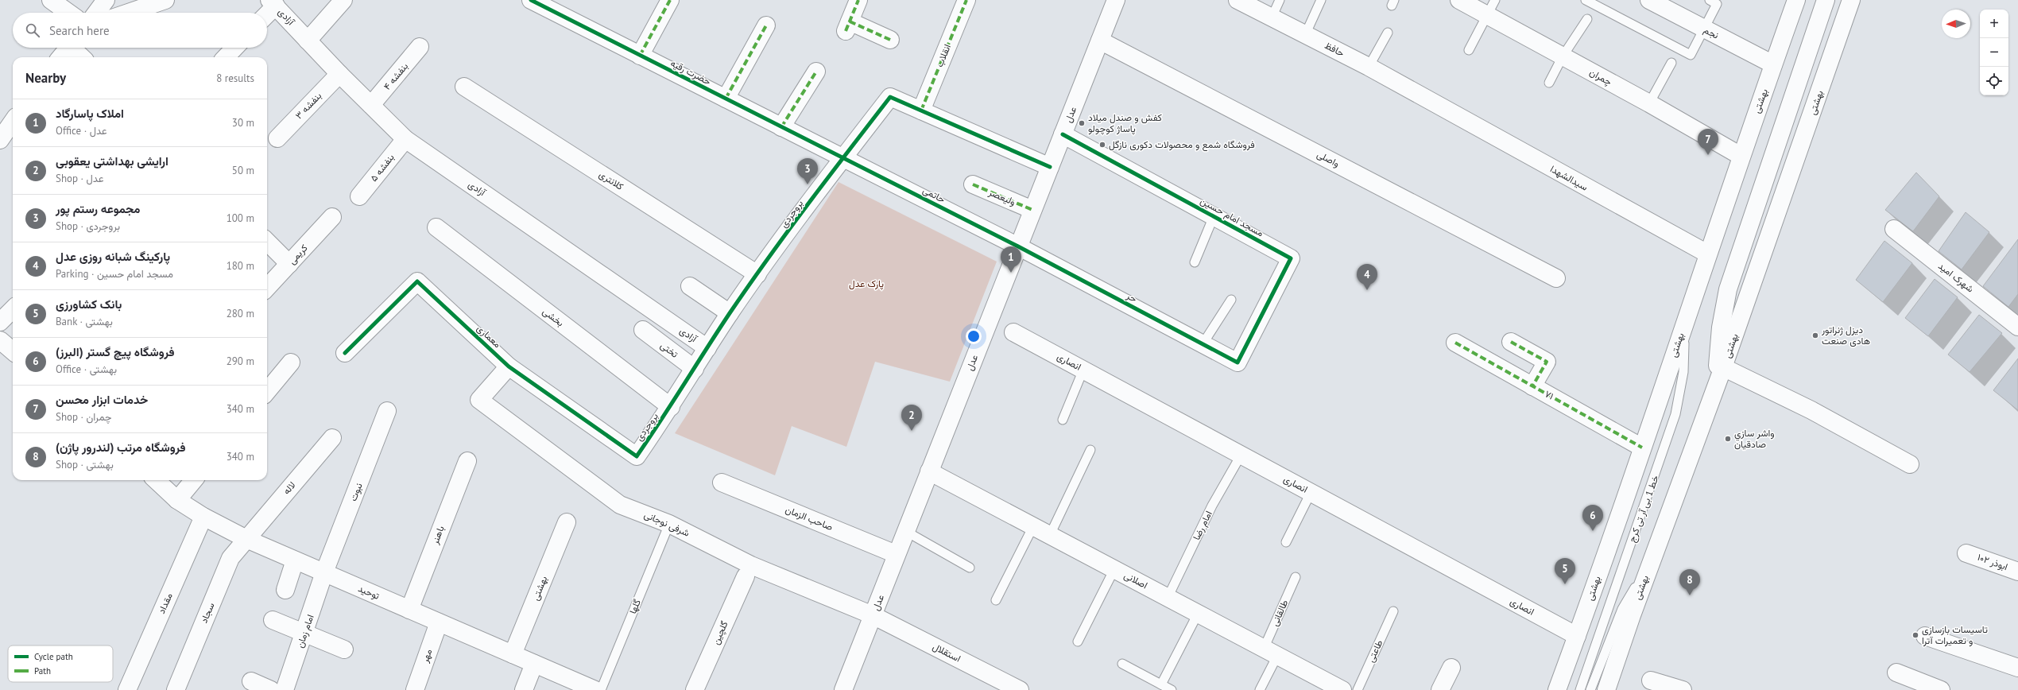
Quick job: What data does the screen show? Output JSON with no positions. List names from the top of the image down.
{
  "streets": {
    "street": [
      "آزادی",
      "نجم",
      "حافظ",
      "انقلاب",
      "حضرت رقیه",
      "بنفشه ۴",
      "چمران",
      "بهشتى",
      "بهشتی",
      "بنفشه ۳",
      "عدل",
      "واصلی",
      "بنفشه ۵",
      "سیدالشهدا",
      "کلانتری",
      "حاتمی",
      "ولیعصر",
      "بروجردی",
      "مسجد امام حسین",
      "کریمی",
      "شهرک امید",
      "حر",
      "بخشی",
      "معماری",
      "تختی",
      "انصاری",
      "۷۱",
      "لاله",
      "نبوت",
      "صاحب الزمان",
      "شرفی نوجانی",
      "باهنر",
      "ابوذر ۱۰۲",
      "اصلانی",
      "توحید",
      "مقداد",
      "سجاد",
      "امام زمان",
      "گلچین",
      "استقلال",
      "مهر"
    ],
    "lane": [
      "خط 1 بی آر تی کرج",
      "امام رضا",
      "گلها",
      "طالقانی",
      "طاعتی"
    ]
  },
  "crossings": [
    ["آزادی", "بنفشه ۴"],
    ["آزادی", "بنفشه ۳"],
    ["آزادی", "بنفشه ۵"],
    ["آزادی", "بروجردی"],
    ["نجم", "بهشتى"],
    ["حافظ", "سیدالشهدا"],
    ["انقلاب", "بروجردی"],
    ["حضرت رقیه", "حاتمی"],
    ["حضرت رقیه", "بروجردی"],
    ["چمران", "بهشتى"],
    ["بهشتى", "سیدالشهدا"],
    ["بهشتى", "انصاری"],
    ["بهشتى", "۷۱"],
    ["بهشتى", "خط 1 بی آر تی کرج"],
    ["بهشتی", "توحید"],
    ["عدل", "واصلی"],
    ["عدل", "حاتمی"],
    ["عدل", "ولیعصر"],
    ["عدل", "بروجردی"],
    ["عدل", "مسجد امام حسین"],
    ["عدل", "حر"],
    ["عدل", "صاحب الزمان"],
    ["عدل", "شرفی نوجانی"],
    ["عدل", "اصلانی"],
    ["عدل", "استقلال"],
    ["کلانتری", "بروجردی"],
    ["حاتمی", "بروجردی"],
    ["حاتمی", "حر"],
    ["بروجردی", "بخشی"],
    ["بروجردی", "معماری"],
    ["بروجردی", "تختی"],
    ["مسجد امام حسین", "حر"],
    ["معماری", "شرفی نوجانی"],
    ["انصاری", "امام رضا"],
    ["لاله", "توحید"],
    ["لاله", "سجاد"],
    ["نبوت", "توحید"],
    ["نبوت", "امام زمان"],
    ["شرفی نوجانی", "گلها"],
    ["شرفی نوجانی", "استقلال"],
    ["امام رضا", "اصلانی"],
    ["باهنر", "توحید"],
    ["اصلانی", "طالقانی"],
    ["توحید", "مقداد"],
    ["توحید", "سجاد"],
    ["توحید", "امام زمان"],
    ["توحید", "مهر"]
  ],
  "parks": ["پارک عدل"],
  "places": [
    "کفش و صندل میلاد پاساژ کوچولو",
    "فروشگاه شمع و محصولات دکوری نازگل",
    "دیزل ژنراتور هادی صنعت",
    "واشر سازي صادقیان",
    "تاسیسات بازسازی و تعمیرات آترا"
  ],
  "legend": ["Cycle path", "Path"],
  "north": "left",
  "page": {
    "map_buttons": ["+", "−"],
    "search": "Search here",
    "heading": ["Nearby", "8 results"],
    "list": [
      {
        "mark": "1",
        "name": "املاک پاسارگاد",
        "note": "Office · عدل",
        "value": "30 m"
      },
      {
        "mark": "2",
        "name": "ارایشی بهداشتی یعقوبی",
        "note": "Shop · عدل",
        "value": "50 m"
      },
      {
        "mark": "3",
        "name": "مجموعه رستم پور",
        "note": "Shop · بروجردی",
        "value": "100 m"
      },
      {
        "mark": "4",
        "name": "پارکینگ شبانه روزی عدل",
        "note": "Parking · مسجد امام حسین",
        "value": "180 m"
      },
      {
        "mark": "5",
        "name": "بانک کشاورزی",
        "note": "Bank · بهشتى",
        "value": "280 m"
      },
      {
        "mark": "6",
        "name": "فروشگاه پیچ گستر (البرز)",
        "note": "Office · بهشتى",
        "value": "290 m"
      },
      {
        "mark": "7",
        "name": "خدمات ابزار محسن",
        "note": "Shop · چمران",
        "value": "340 m"
      },
      {
        "mark": "8",
        "name": "فروشگاه مرتب (لندرور پاژن)",
        "note": "Shop · بهشتی",
        "value": "340 m"
      }
    ],
    "pins": [
      "7",
      "3",
      "1",
      "4",
      "2",
      "6",
      "5",
      "8"
    ]
  }
}
